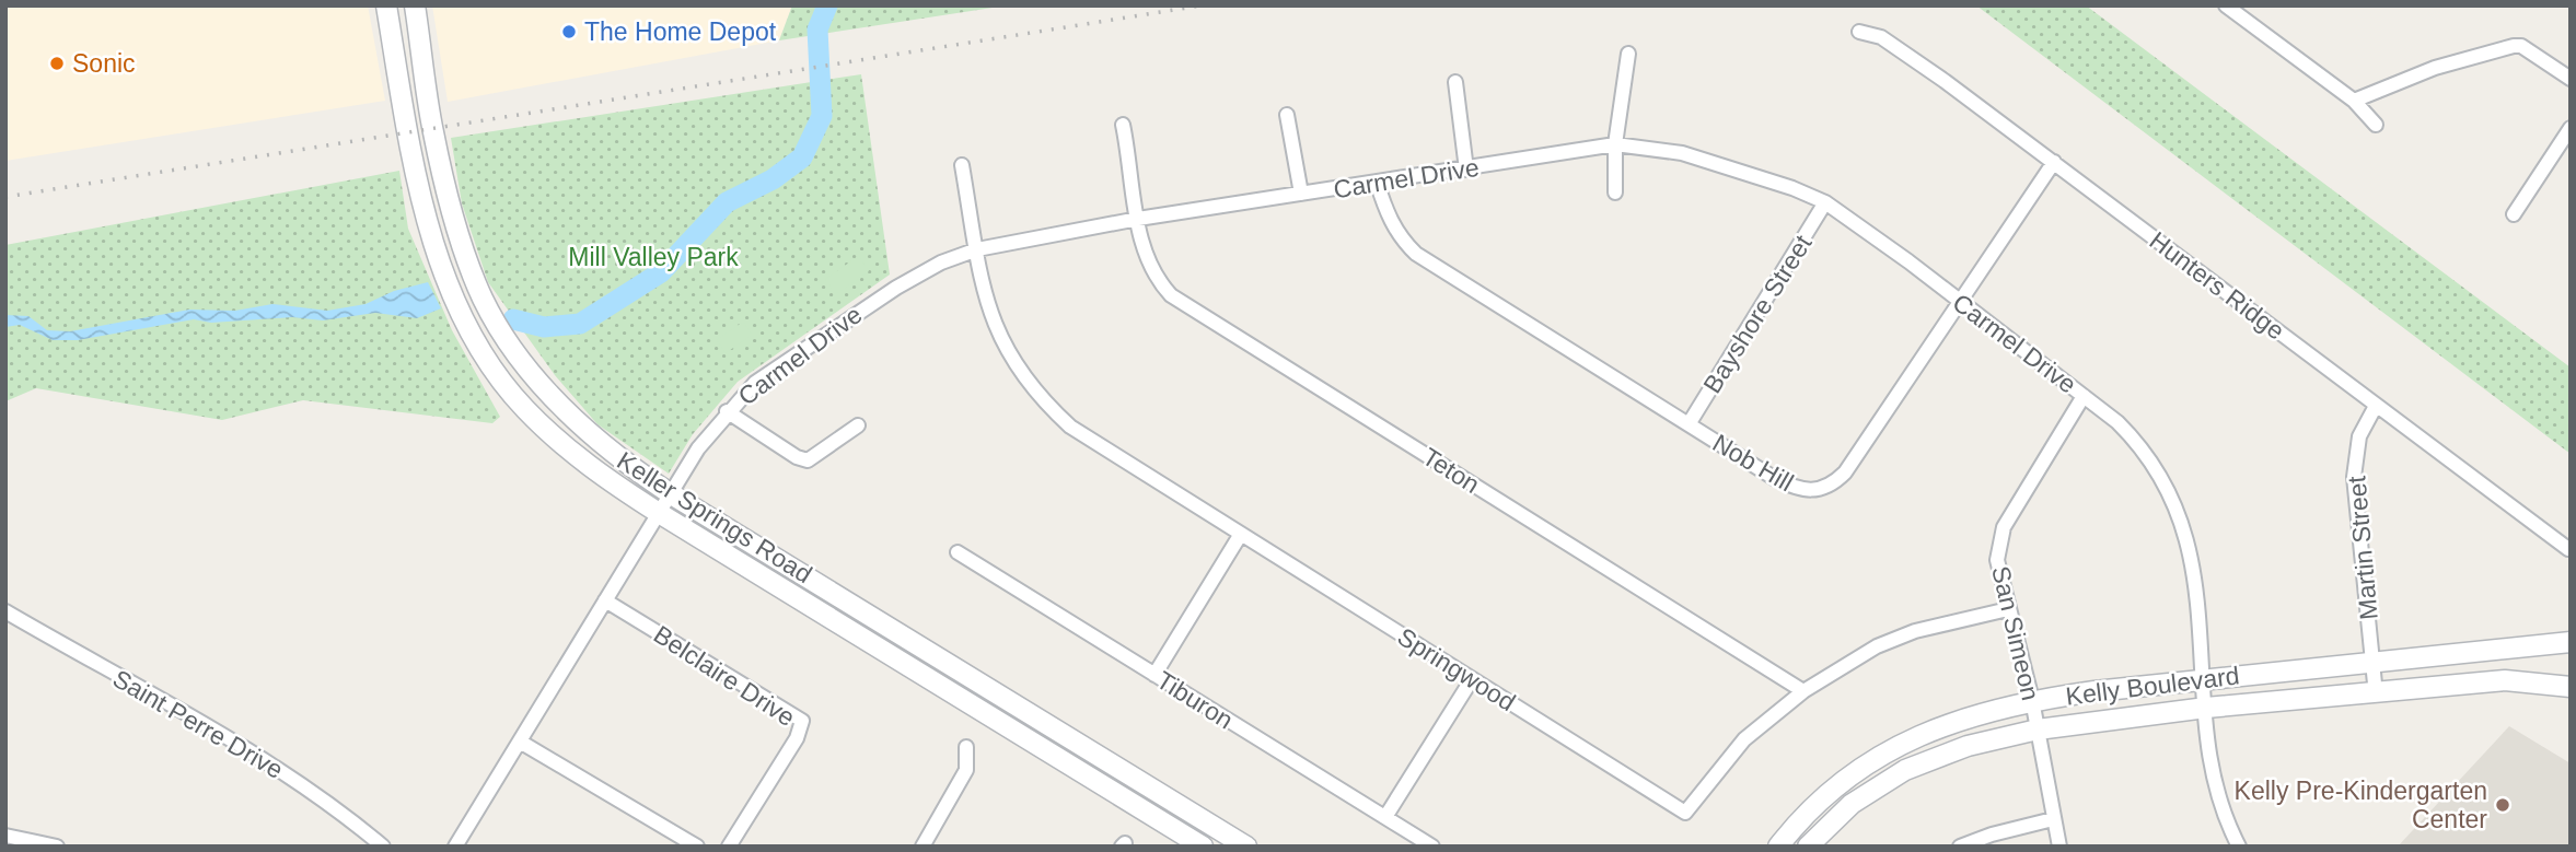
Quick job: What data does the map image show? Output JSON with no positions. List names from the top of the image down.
{
  "streets": {
    "main road": ["Keller Springs Road", "Kelly Boulevard"],
    "street": [
      "Carmel Drive",
      "Hunters Ridge",
      "Bayshore Street",
      "Nob Hill",
      "Teton",
      "Martin Street",
      "San Simeon",
      "Springwood",
      "Belclaire Drive",
      "Tiburon",
      "Saint Perre Drive"
    ]
  },
  "crossings": [
    ["Carmel Drive", "Bayshore Street"],
    ["Carmel Drive", "Nob Hill"],
    ["Carmel Drive", "Teton"],
    ["Carmel Drive", "Keller Springs Road"],
    ["Carmel Drive", "San Simeon"],
    ["Carmel Drive", "Springwood"],
    ["Carmel Drive", "Belclaire Drive"],
    ["Carmel Drive", "Kelly Boulevard"],
    ["Hunters Ridge", "Nob Hill"],
    ["Hunters Ridge", "Martin Street"],
    ["Bayshore Street", "Nob Hill"],
    ["Teton", "Springwood"],
    ["Martin Street", "Kelly Boulevard"],
    ["San Simeon", "Springwood"],
    ["San Simeon", "Kelly Boulevard"]
  ],
  "parks": ["Mill Valley Park"],
  "places": ["The Home Depot", "Sonic", "Kelly Pre-Kindergarten Center"]
}
